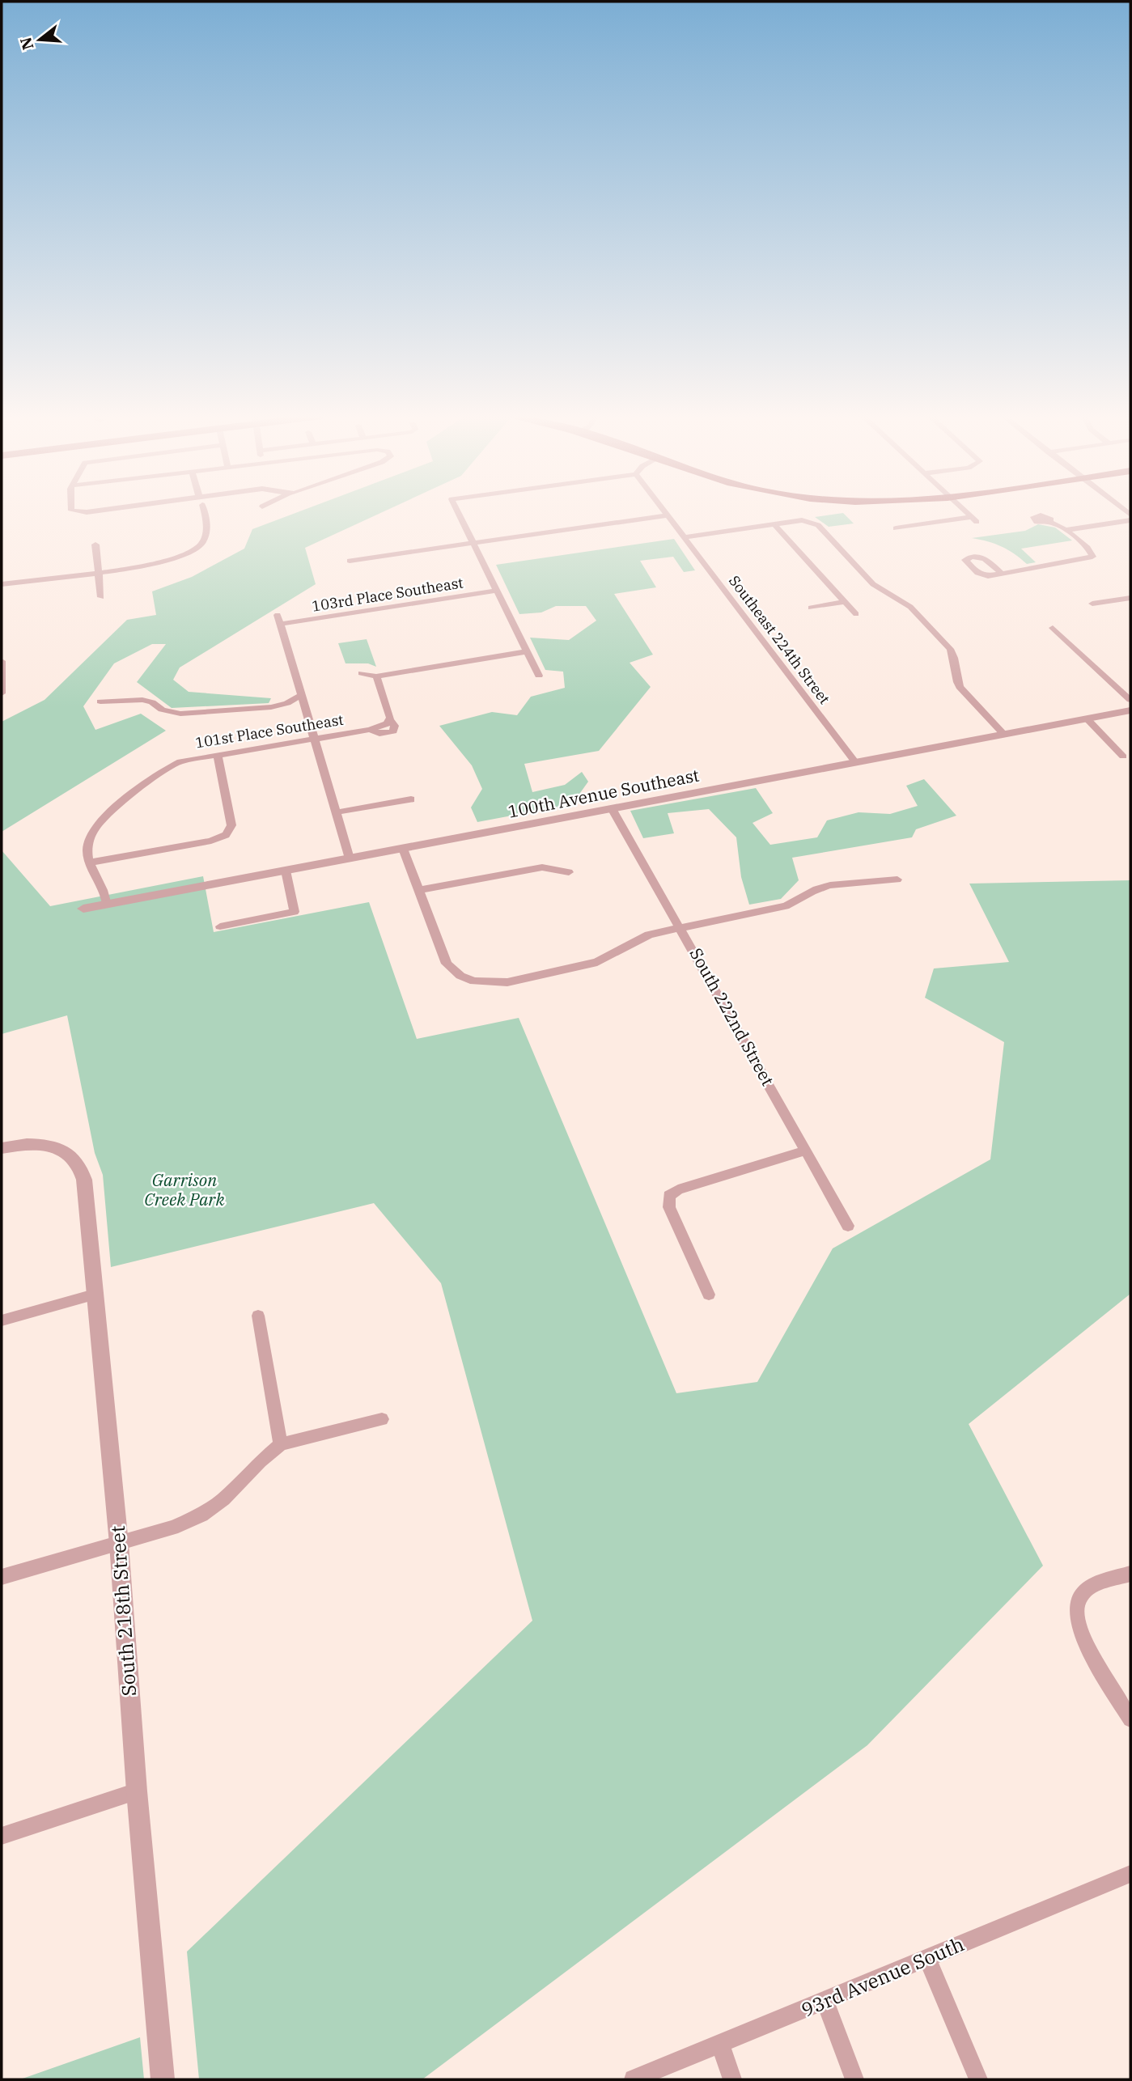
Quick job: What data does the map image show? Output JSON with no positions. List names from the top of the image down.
{
  "streets": {
    "street": [
      "103rd Place Southeast",
      "Southeast 224th Street",
      "101st Place Southeast",
      "100th Avenue Southeast",
      "South 222nd Street",
      "South 218th Street",
      "93rd Avenue South"
    ]
  },
  "crossings": [
    ["Southeast 224th Street", "100th Avenue Southeast"],
    ["100th Avenue Southeast", "South 222nd Street"]
  ],
  "parks": ["Garrison Creek Park"],
  "north": "left"
}
